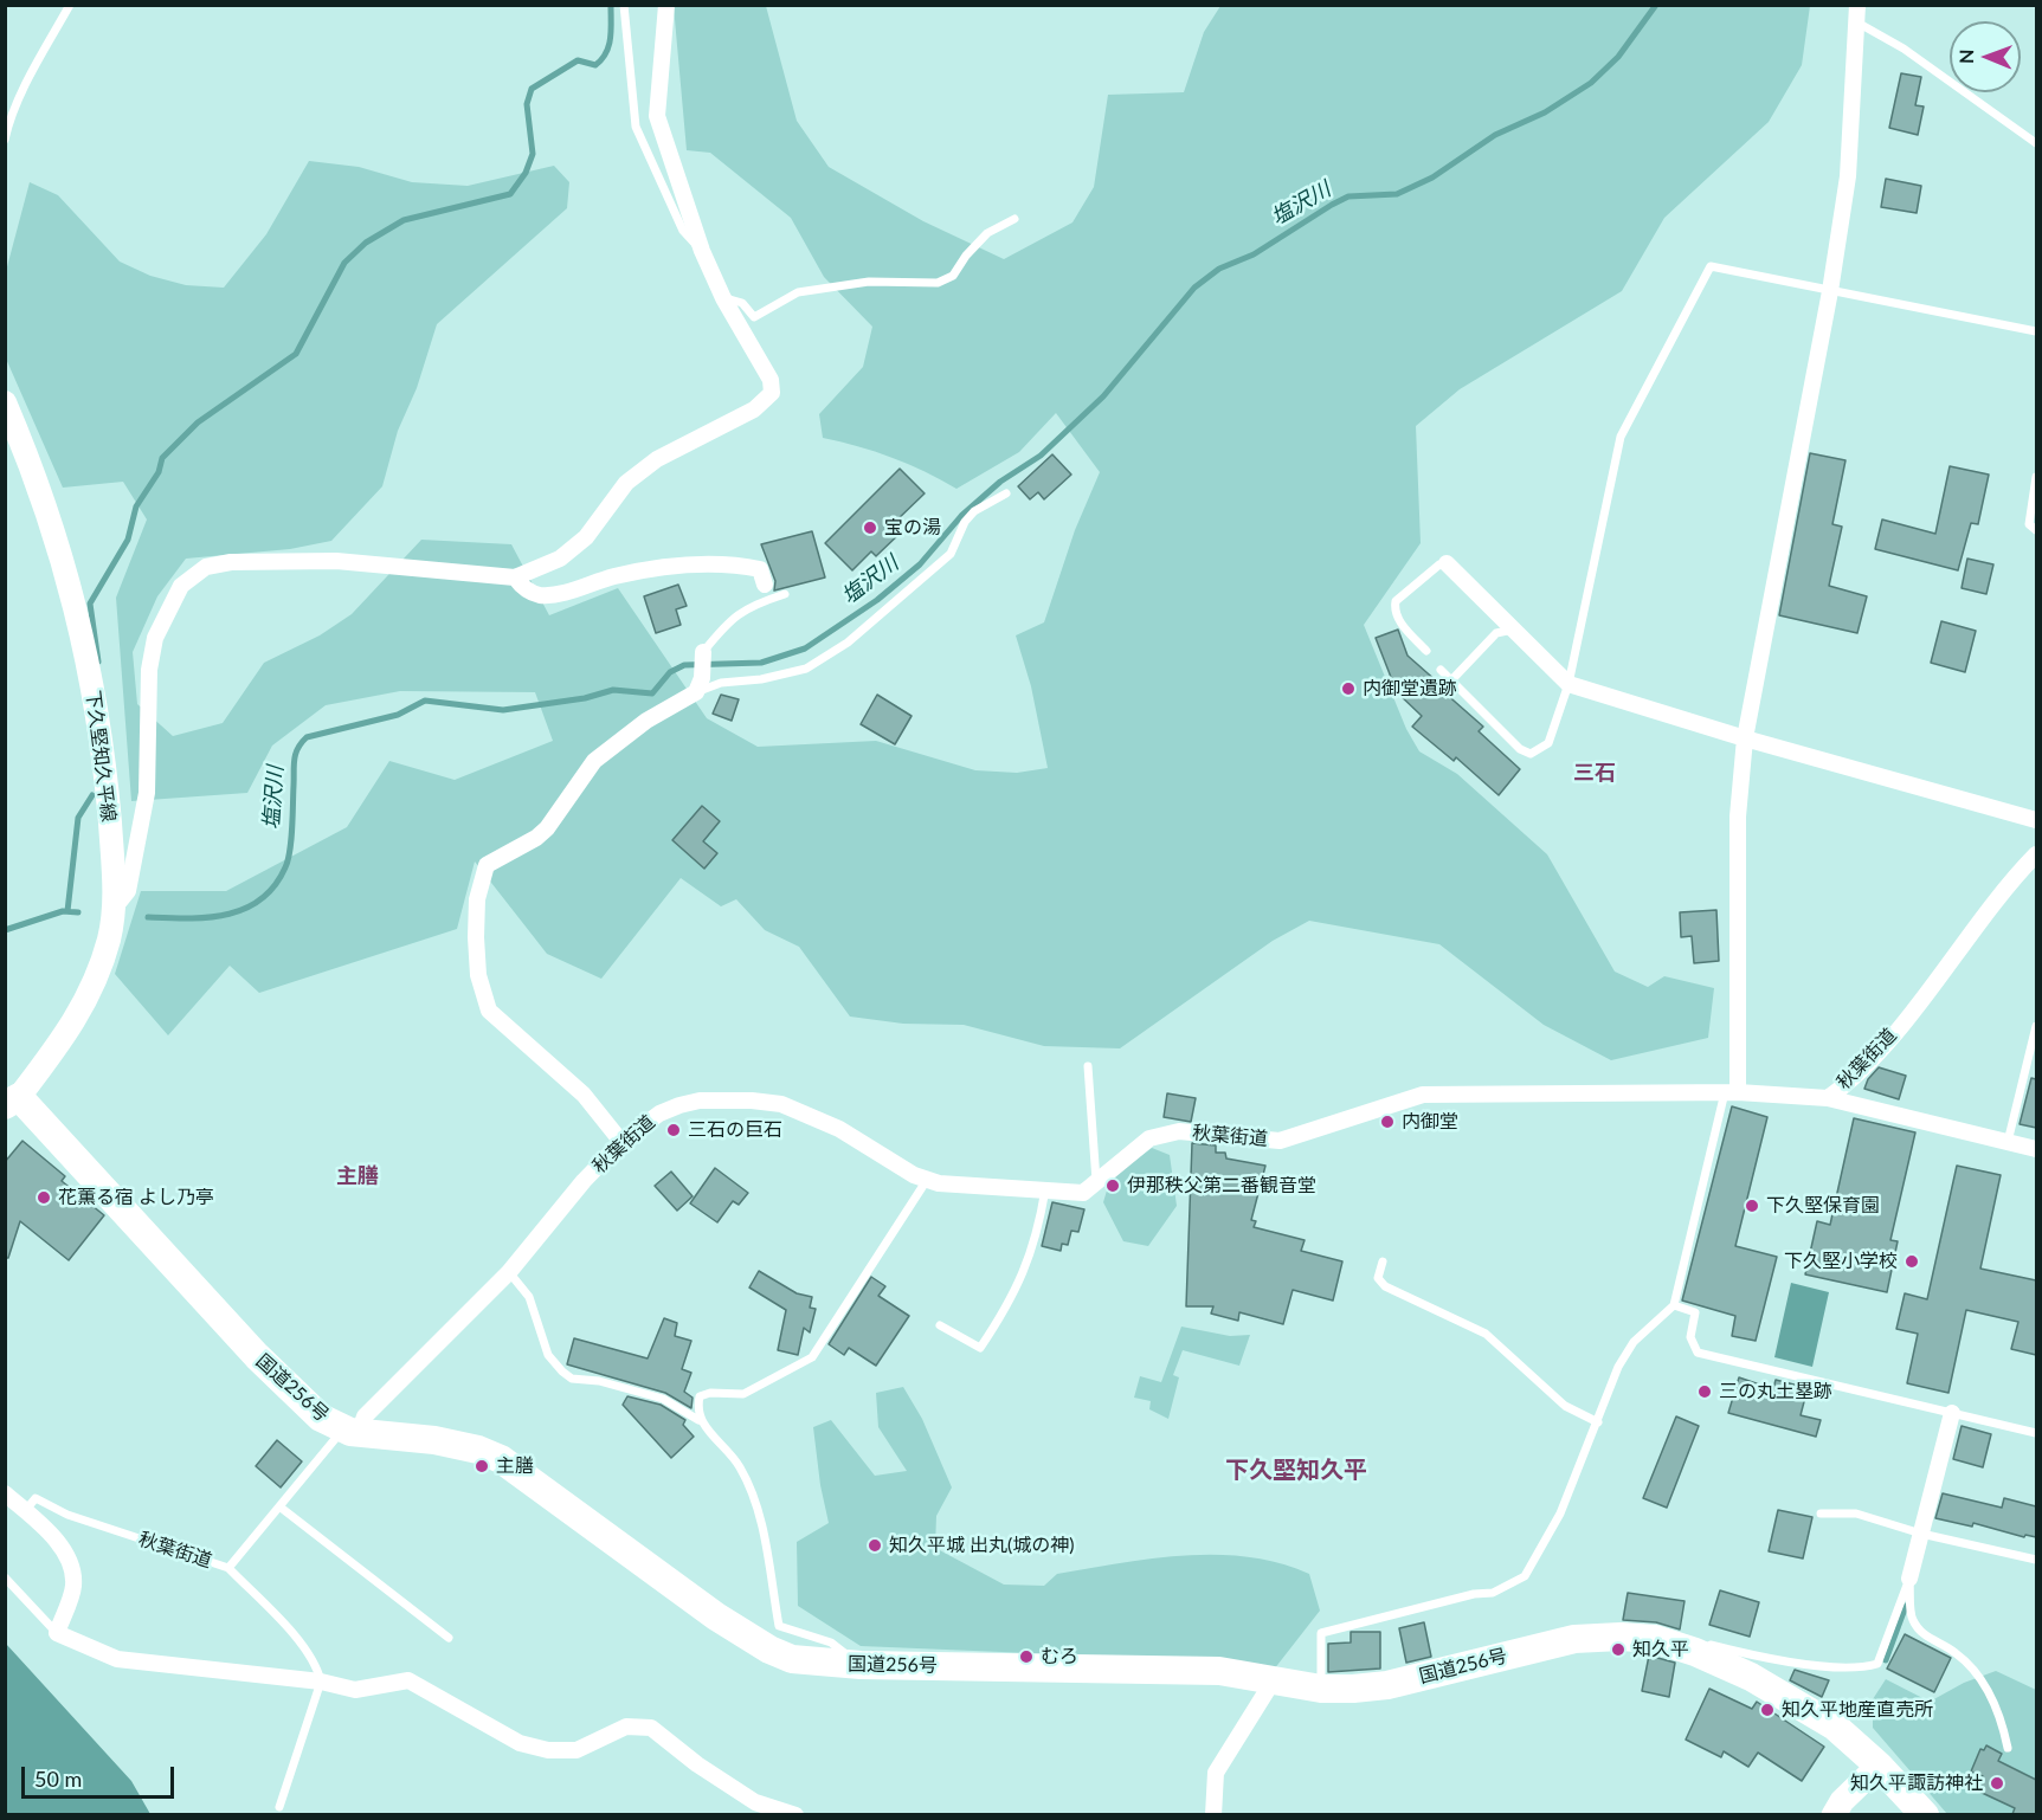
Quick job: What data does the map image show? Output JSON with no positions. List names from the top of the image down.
{
  "streets": {
    "highway": ["国道256号"],
    "main road": ["下久堅知久平線"],
    "street": ["秋葉街道"]
  },
  "crossings": [
    ["下久堅知久平線", "国道256号"],
    ["秋葉街道", "国道256号"]
  ],
  "districts": ["三石", "主膳", "下久堅知久平"],
  "water": ["塩沢川"],
  "places": [
    "宝の湯",
    "内御堂遺跡",
    "内御堂",
    "三石の巨石",
    "伊那秩父第二番観音堂",
    "花薫る宿 よし乃亭",
    "下久堅保育園",
    "下久堅小学校",
    "三の丸土塁跡",
    "主膳",
    "知久平城 出丸(城の神)",
    "知久平",
    "むろ",
    "知久平地産直売所",
    "知久平諏訪神社"
  ],
  "scale_bar": "50 m",
  "north": "left"
}
